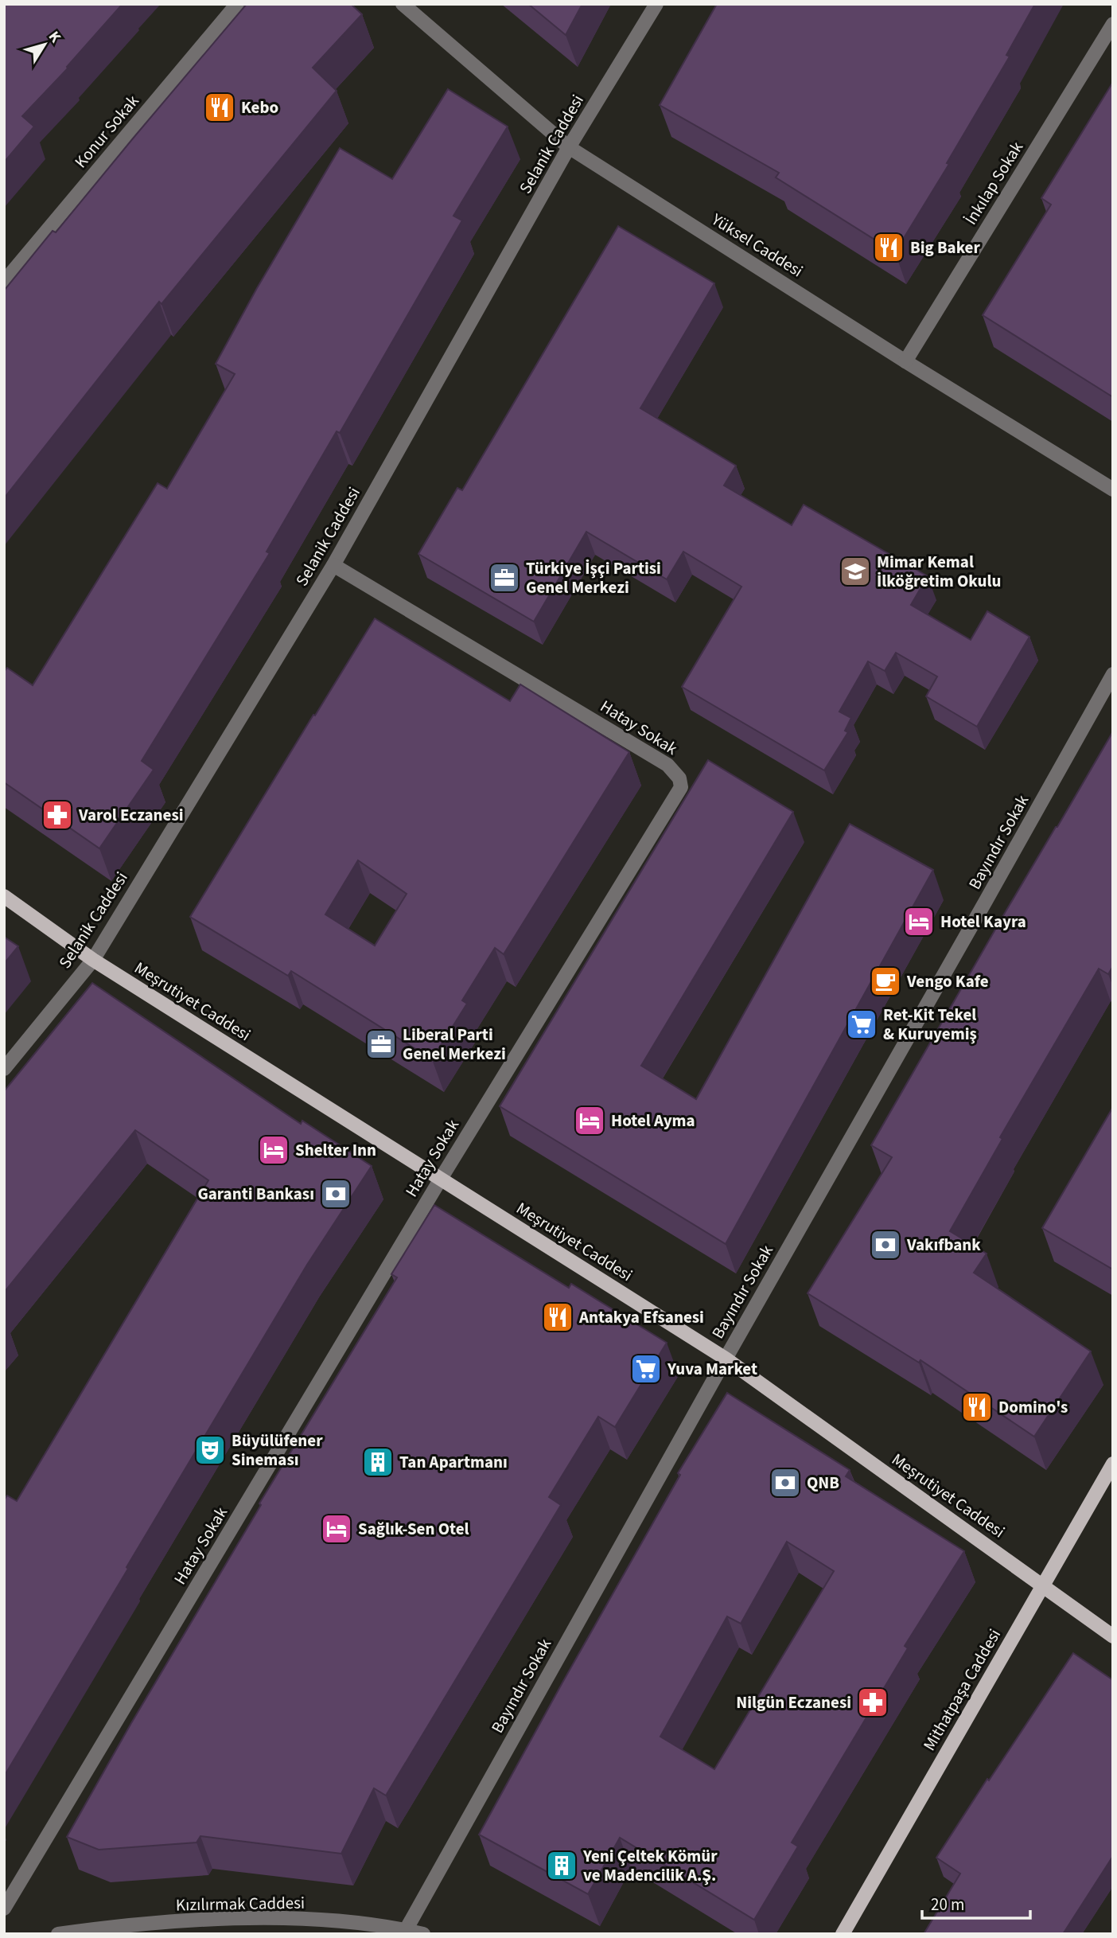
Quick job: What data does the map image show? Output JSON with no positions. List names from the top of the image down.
{
  "streets": {
    "main road": ["Meşrutiyet Caddesi", "Mithatpaşa Caddesi"],
    "street": [
      "Konur Sokak",
      "Selanik Caddesi",
      "İnkılap Sokak",
      "Yüksel Caddesi",
      "Hatay Sokak",
      "Bayındır Sokak",
      "Kızılırmak Caddesi"
    ]
  },
  "crossings": [
    ["Selanik Caddesi", "Yüksel Caddesi"],
    ["Selanik Caddesi", "Hatay Sokak"],
    ["Selanik Caddesi", "Meşrutiyet Caddesi"],
    ["İnkılap Sokak", "Yüksel Caddesi"],
    ["Hatay Sokak", "Meşrutiyet Caddesi"],
    ["Bayındır Sokak", "Meşrutiyet Caddesi"],
    ["Bayındır Sokak", "Kızılırmak Caddesi"],
    ["Meşrutiyet Caddesi", "Mithatpaşa Caddesi"]
  ],
  "places": {
    "restaurant": [
      "Kebo",
      "Big Baker",
      "Antakya Efsanesi",
      "Domino's"
    ],
    "school or university": ["Mimar Kemal İlköğretim Okulu"],
    "office": ["Türkiye İşçi Partisi Genel Merkezi", "Liberal Parti Genel Merkezi"],
    "pharmacy": ["Varol Eczanesi", "Nilgün Eczanesi"],
    "hotel": [
      "Hotel Kayra",
      "Hotel Ayma",
      "Shelter Inn",
      "Sağlık-Sen Otel"
    ],
    "cafe": ["Vengo Kafe"],
    "supermarket": ["Ret-Kit Tekel & Kuruyemiş", "Yuva Market"],
    "bank": ["Garanti Bankası", "Vakıfbank", "QNB"],
    "theatre": ["Büyülüfener Sineması"],
    "building": ["Tan Apartmanı", "Yeni Çeltek Kömür ve Madencilik A.Ş."]
  },
  "scale_bar": "20 m",
  "north": "top right"
}
